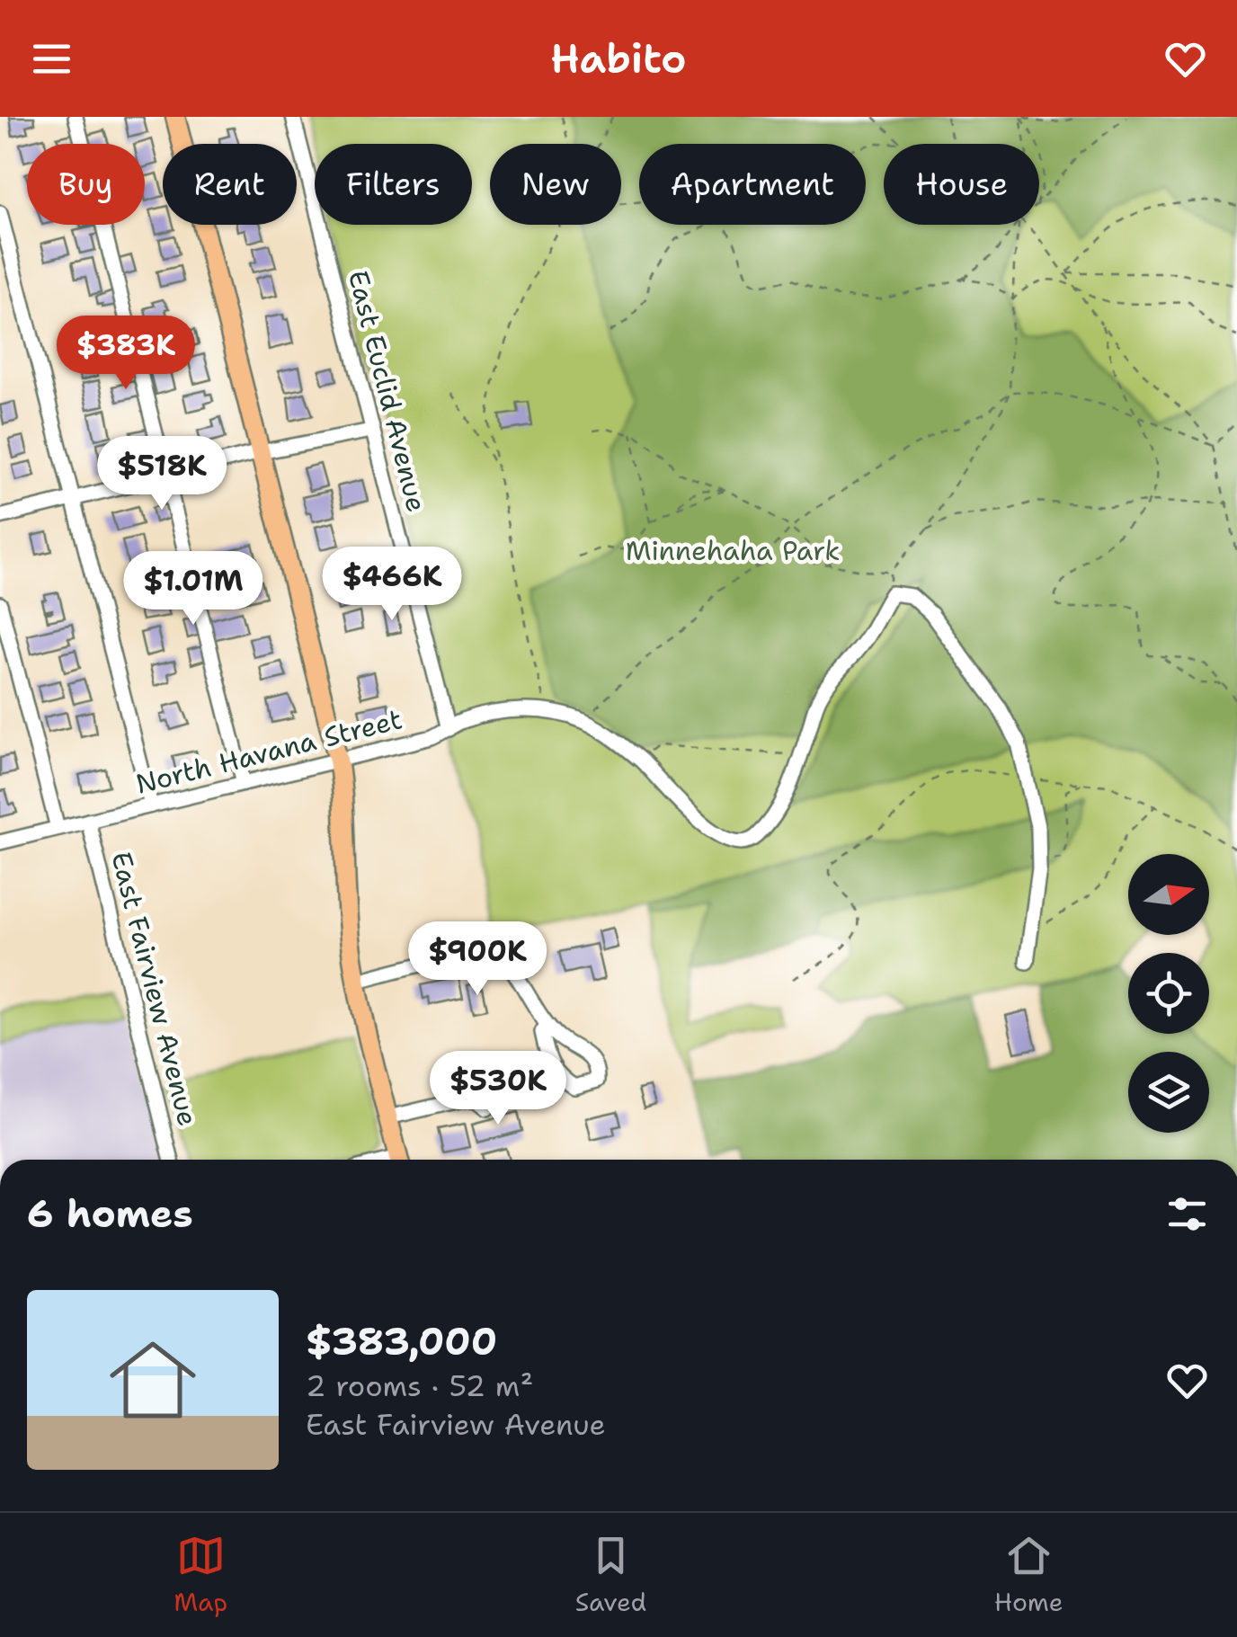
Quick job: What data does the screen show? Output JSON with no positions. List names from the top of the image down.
{
  "streets": {
    "street": ["East Euclid Avenue", "North Havana Street", "East Fairview Avenue"]
  },
  "crossings": [
    ["East Euclid Avenue", "North Havana Street"],
    ["North Havana Street", "East Fairview Avenue"]
  ],
  "parks": ["Minnehaha Park"],
  "north": "right",
  "page": {
    "header": "Habito",
    "chip": [
      "Buy",
      "Rent",
      "Filters",
      "New",
      "Apartment",
      "House"
    ],
    "price": [
      "$383K",
      "$518K",
      "$466K",
      "$1.01M",
      "$900K",
      "$530K"
    ],
    "heading": "6 homes",
    "list": [
      {
        "name": "$383,000",
        "note": "2 rooms · 52 m² · East Fairview Avenue"
      }
    ],
    "tabs": ["Map", "Saved", "Home"]
  }
}
